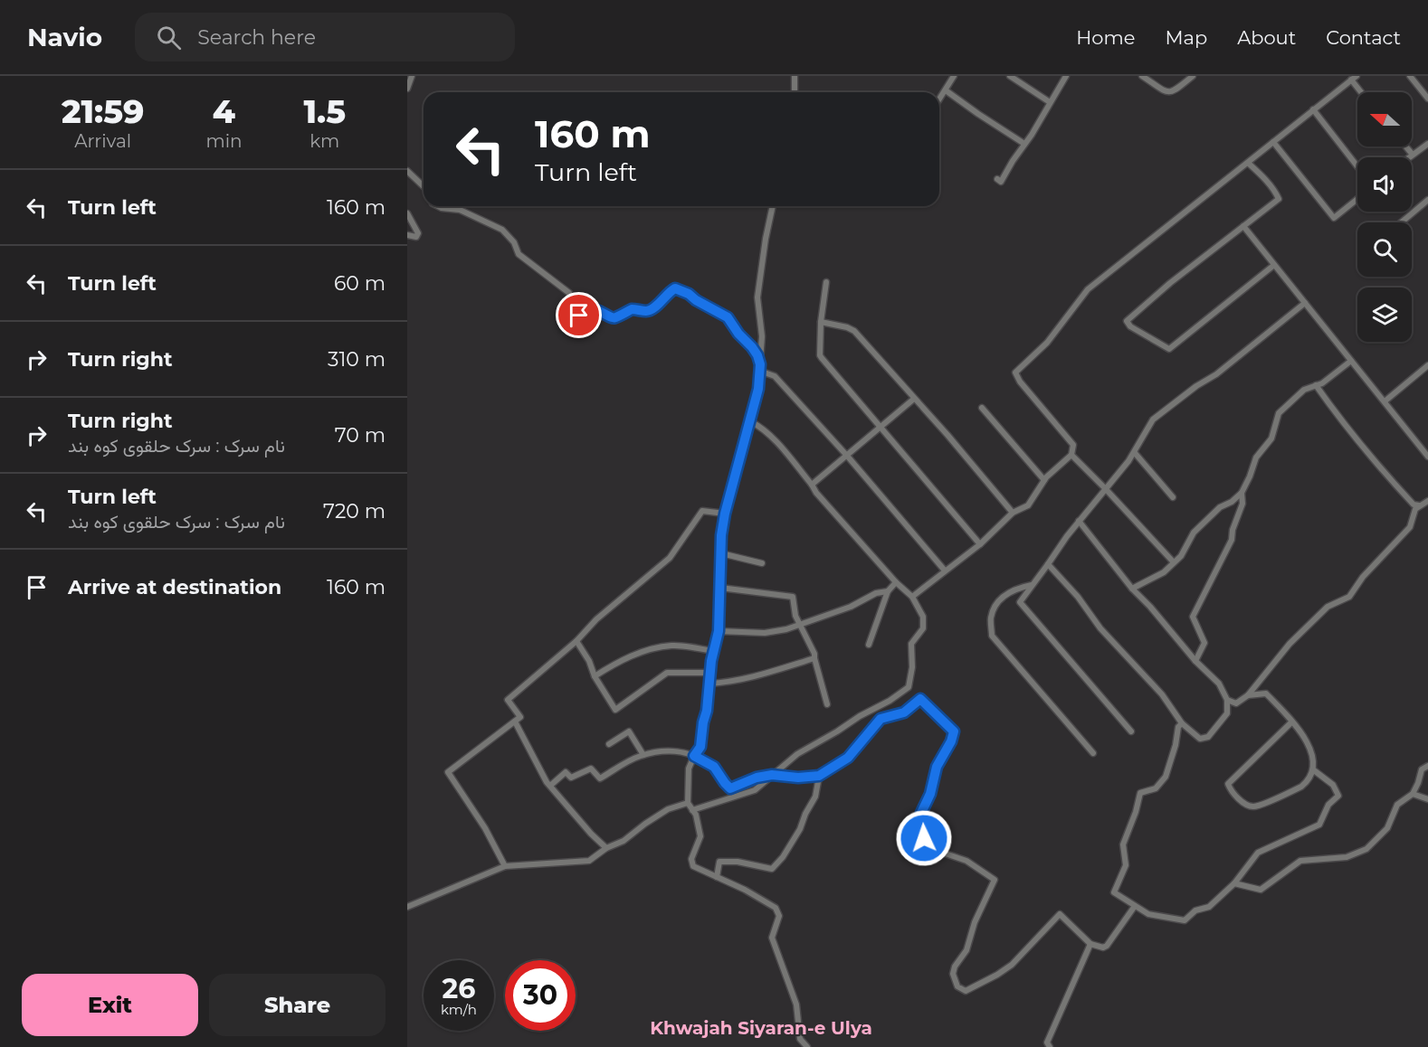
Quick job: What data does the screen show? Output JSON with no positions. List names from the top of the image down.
{
  "districts": ["Khwajah Siyaran-e Ulya"],
  "north": "left",
  "page": {
    "header": "Navio",
    "search": "Search here",
    "nav": [
      "Home",
      "Map",
      "About",
      "Contact"
    ],
    "eta": [
      "21:59",
      "Arrival",
      "4",
      "min",
      "1.5",
      "km"
    ],
    "turn": ["160 m", "Turn left"],
    "list": [
      {
        "name": "Turn left",
        "value": "160 m"
      },
      {
        "name": "Turn left",
        "value": "60 m"
      },
      {
        "name": "Turn right",
        "value": "310 m"
      },
      {
        "name": "Turn right",
        "note": "نام سرک : سرک حلقوی کوه بند",
        "value": "70 m"
      },
      {
        "name": "Turn left",
        "note": "نام سرک : سرک حلقوی کوه بند",
        "value": "720 m"
      },
      {
        "name": "Arrive at destination",
        "value": "160 m"
      }
    ],
    "speed": "26 km/h",
    "limit": "30",
    "buttons": ["Exit", "Share"]
  }
}
